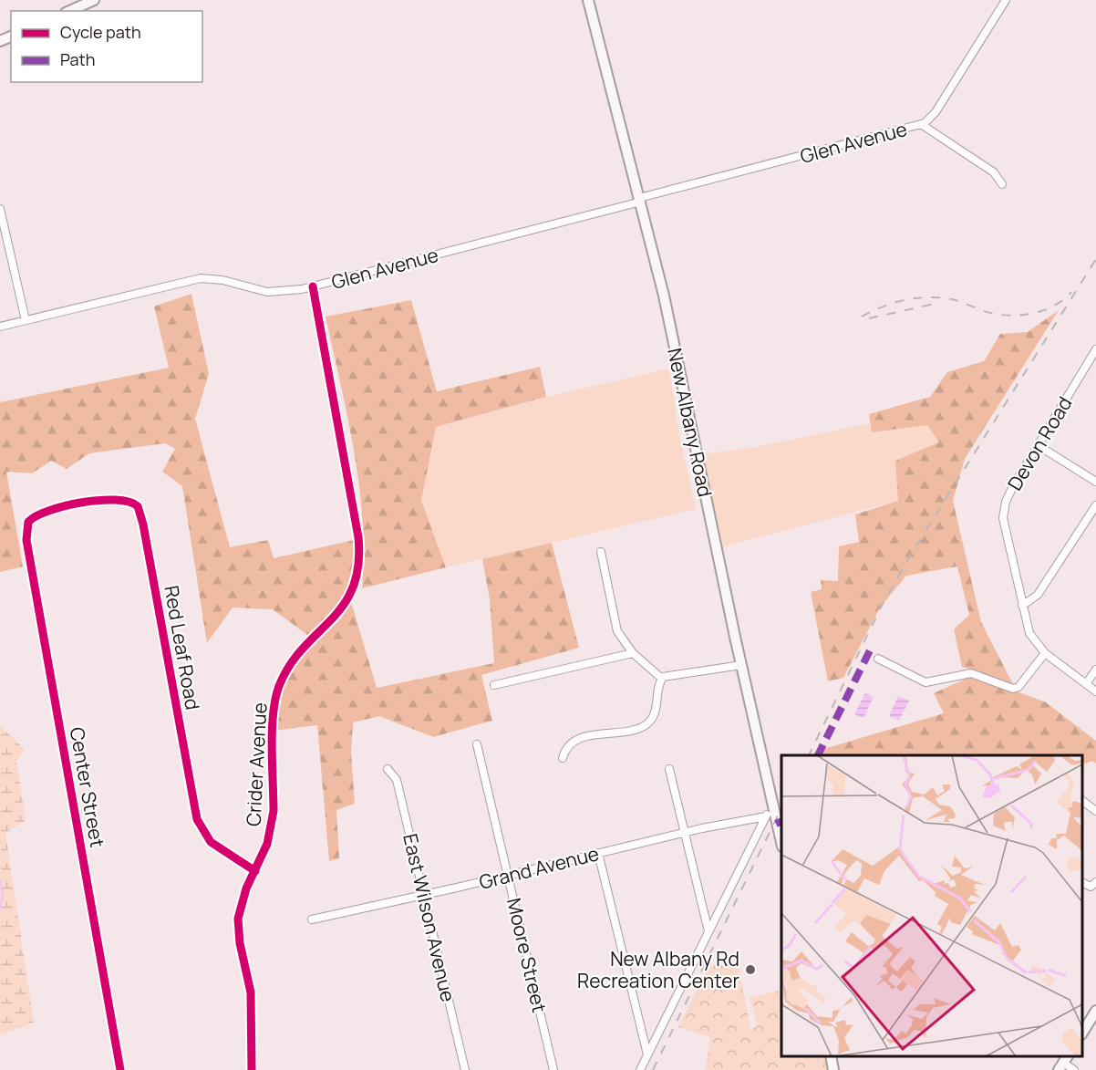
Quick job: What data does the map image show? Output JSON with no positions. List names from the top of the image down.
{
  "streets": {
    "main road": ["New Albany Road"],
    "street": [
      "Glen Avenue",
      "Devon Road",
      "Red Leaf Road",
      "Crider Avenue",
      "Center Street",
      "Grand Avenue",
      "East Wilson Avenue",
      "Moore Street"
    ]
  },
  "crossings": [
    ["Glen Avenue", "New Albany Road"],
    ["Glen Avenue", "Crider Avenue"],
    ["Red Leaf Road", "Crider Avenue"],
    ["Red Leaf Road", "Center Street"],
    ["Grand Avenue", "East Wilson Avenue"],
    ["Grand Avenue", "Moore Street"]
  ],
  "places": ["New Albany Rd Recreation Center"],
  "legend": ["Cycle path", "Path"]
}
